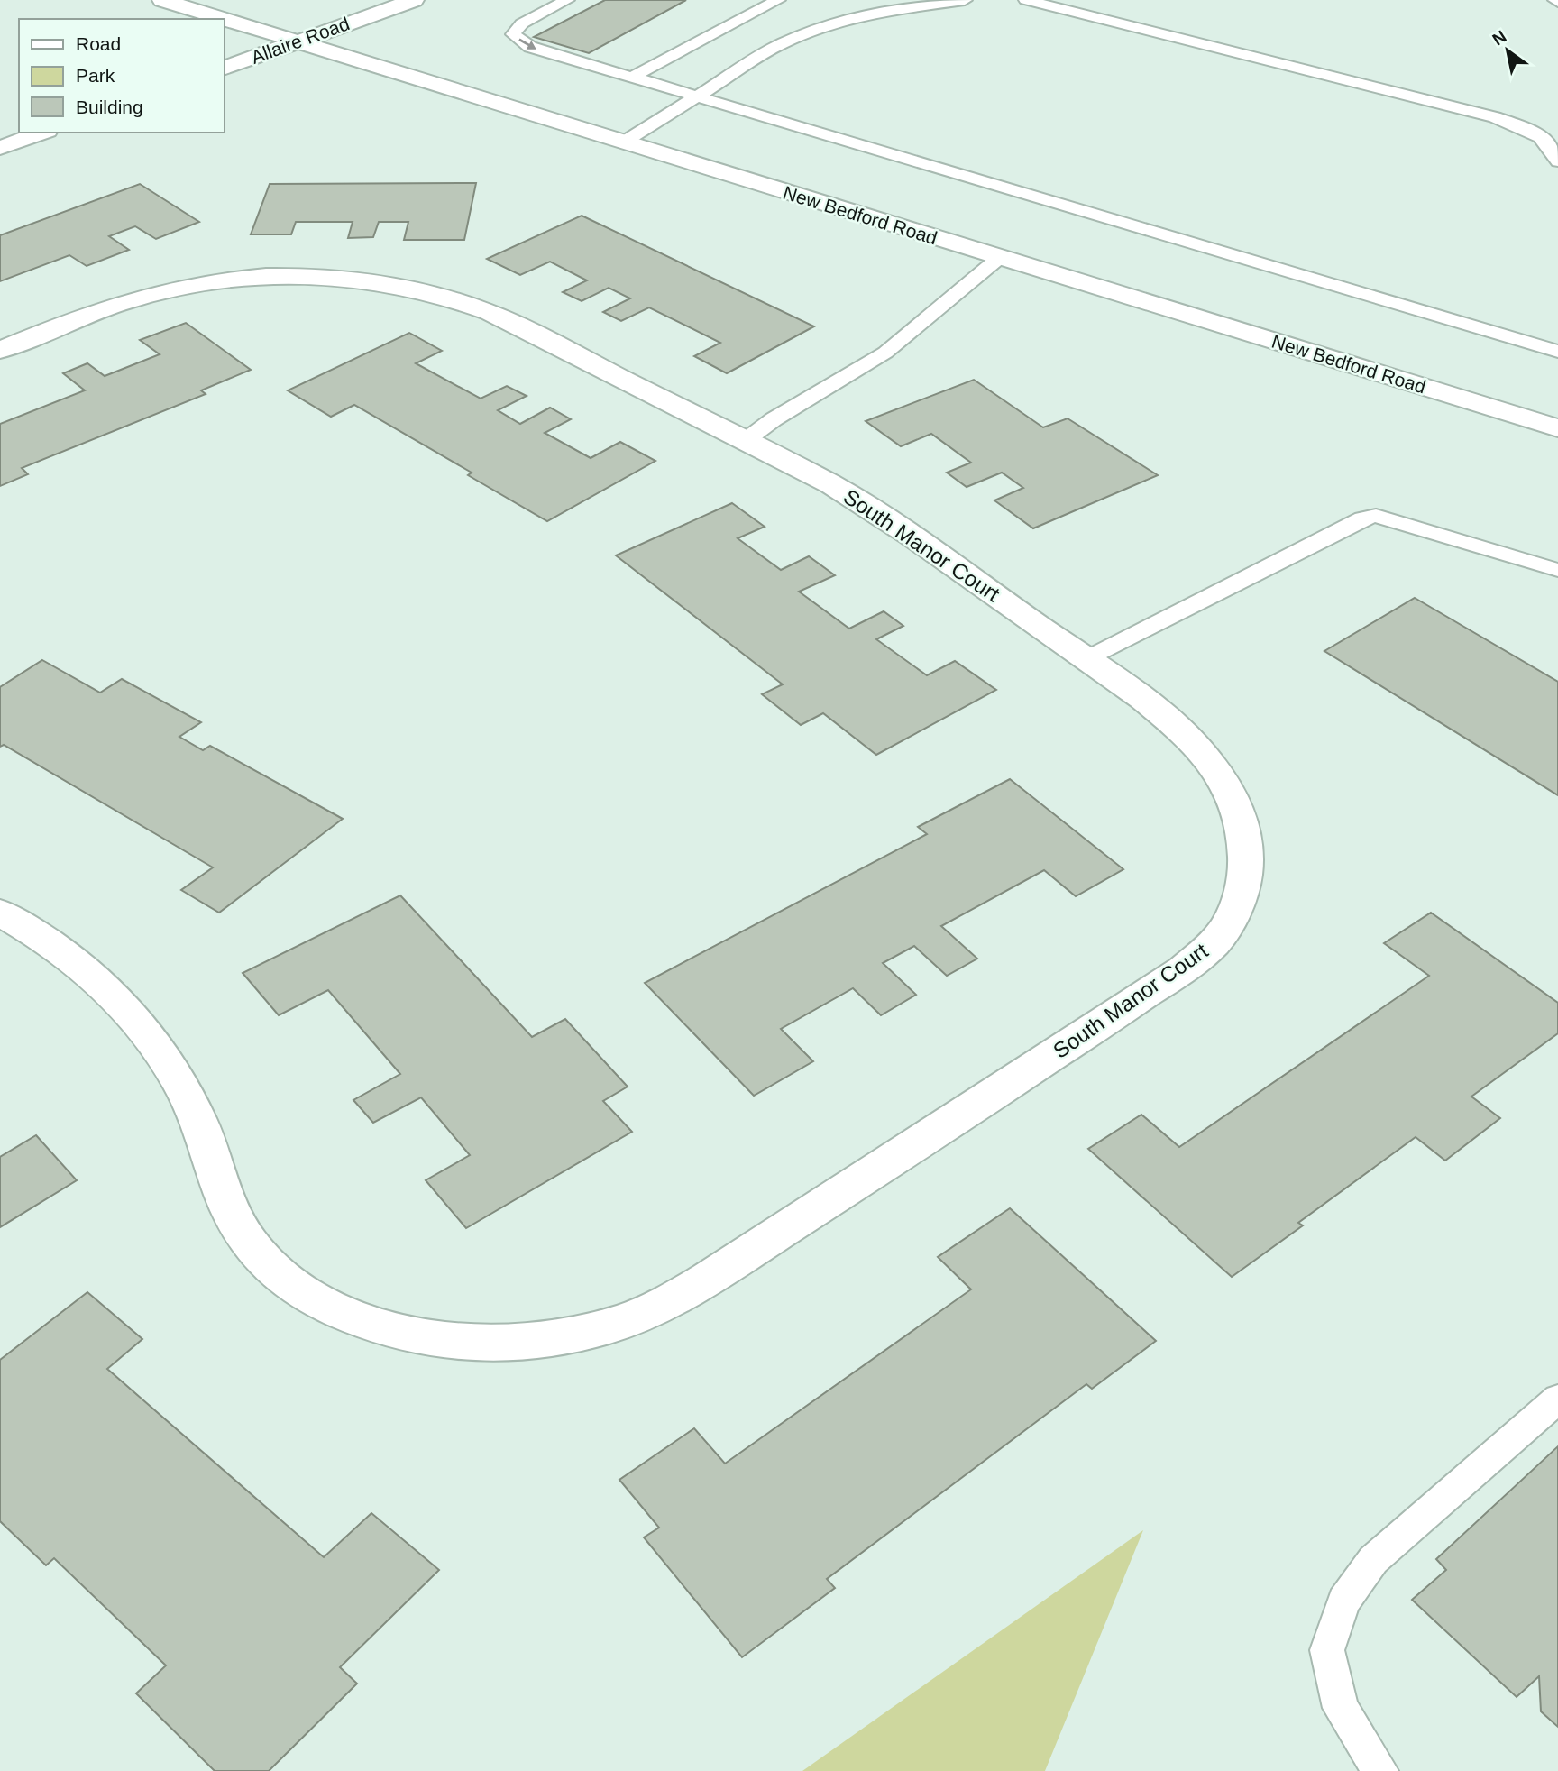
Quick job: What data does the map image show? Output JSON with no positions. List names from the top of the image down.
{
  "streets": {
    "street": ["Allaire Road", "New Bedford Road", "South Manor Court"]
  },
  "crossings": [
    ["Allaire Road", "New Bedford Road"]
  ],
  "legend": ["Road", "Park", "Building"],
  "north": "top left"
}
